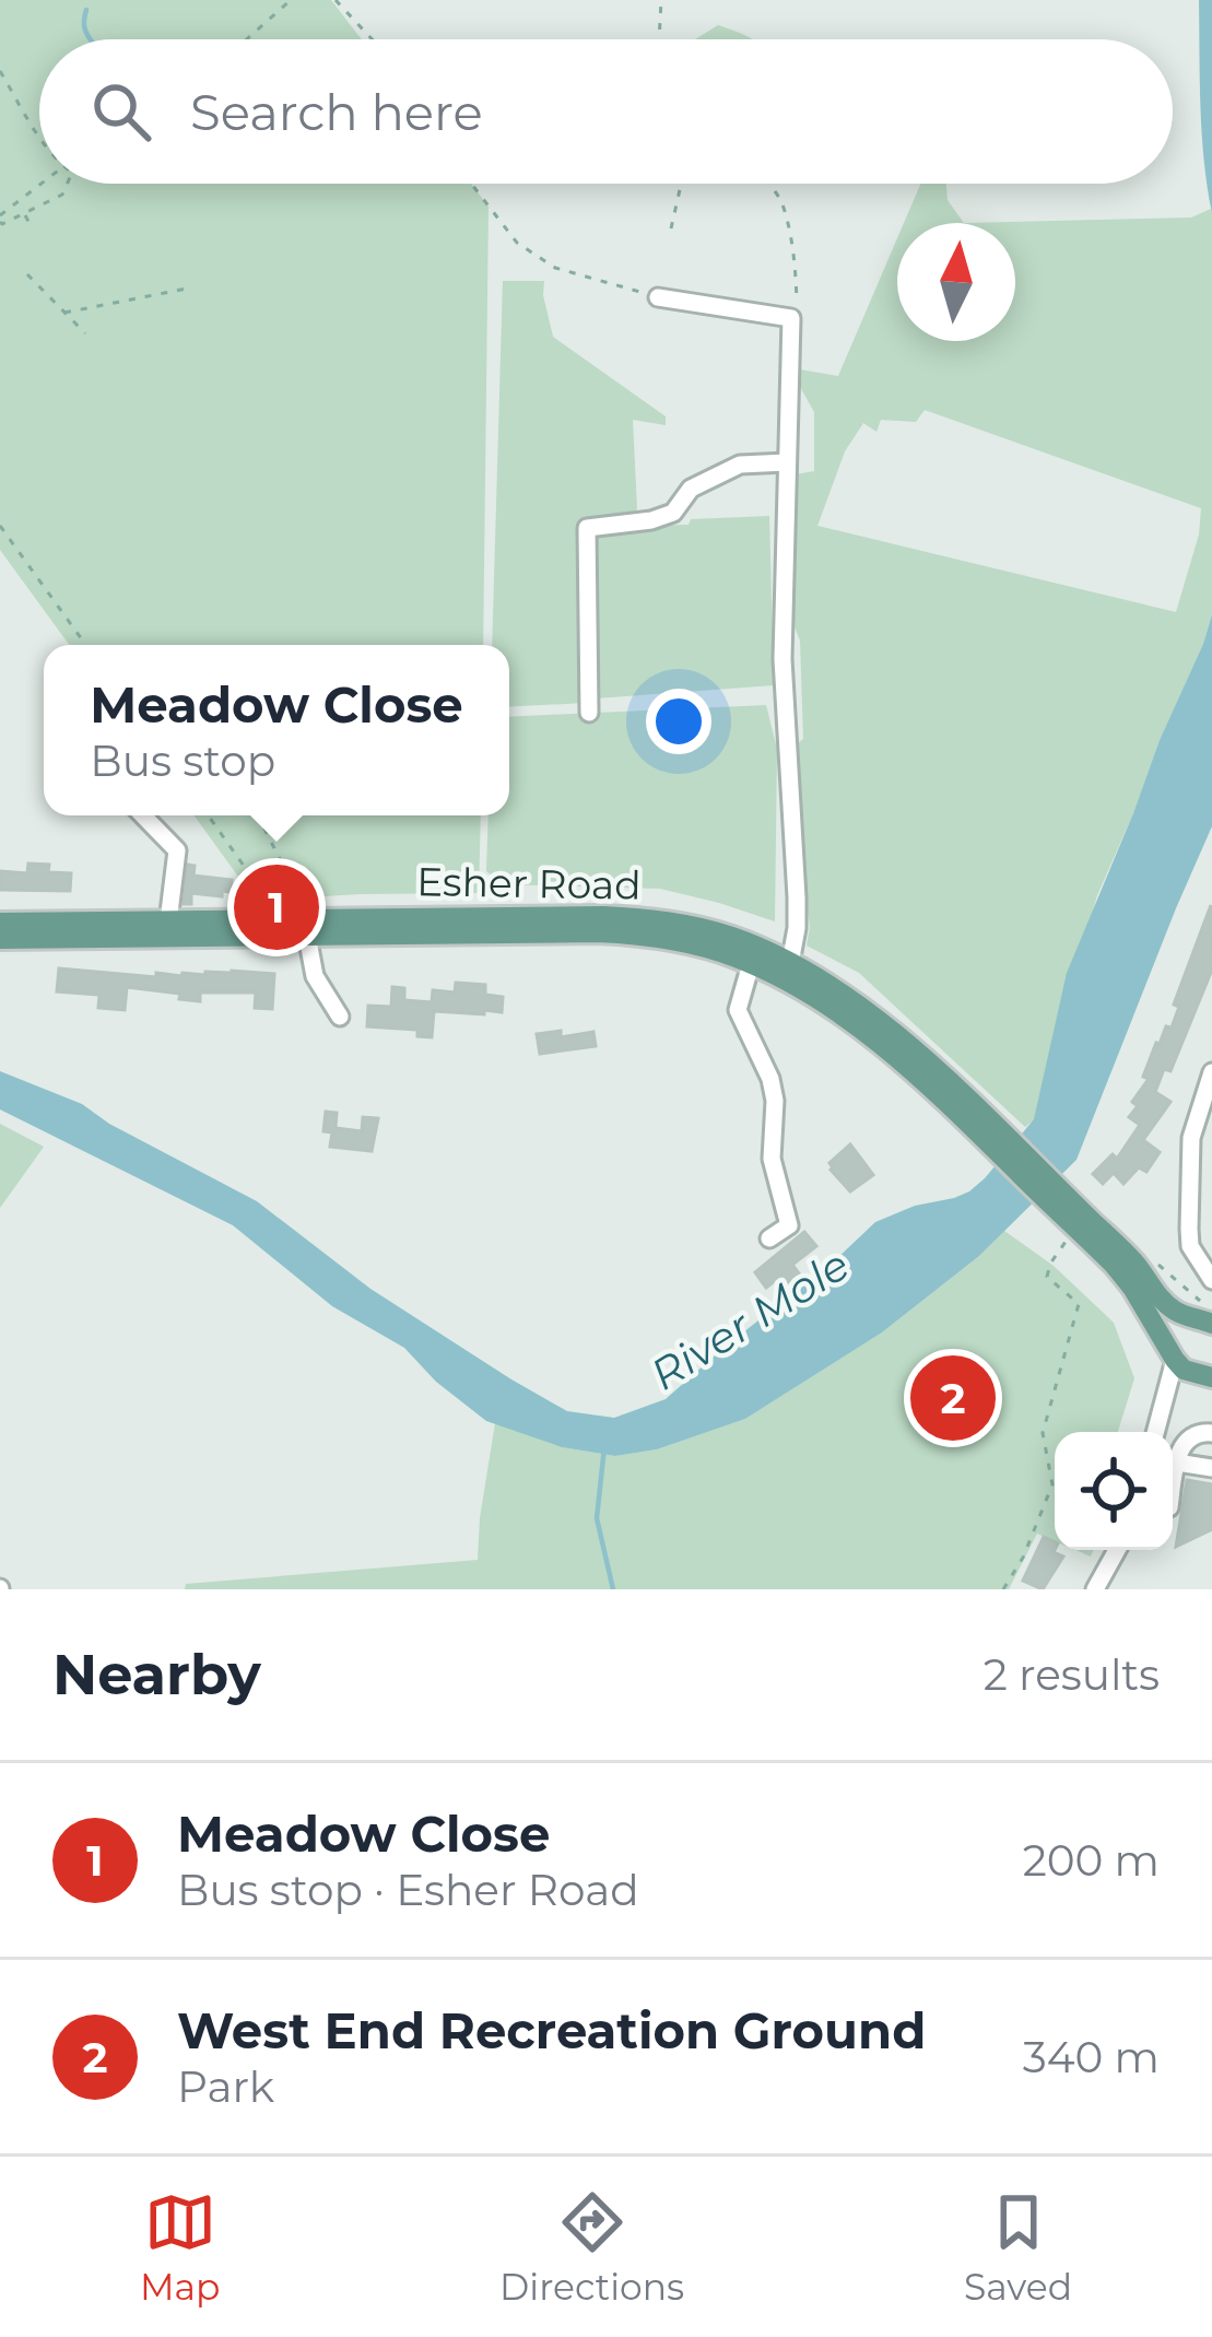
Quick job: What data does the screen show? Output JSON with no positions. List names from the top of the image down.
{
  "streets": {
    "main road": ["Esher Road"]
  },
  "water": ["River Mole"],
  "north": "top",
  "page": {
    "search": "Search here",
    "popup": ["Meadow Close", "Bus stop"],
    "pins": ["1", "2"],
    "heading": ["Nearby", "2 results"],
    "list": [
      {
        "mark": "1",
        "name": "Meadow Close",
        "note": "Bus stop · Esher Road",
        "value": "200 m"
      },
      {
        "mark": "2",
        "name": "West End Recreation Ground",
        "note": "Park",
        "value": "340 m"
      }
    ],
    "nav": ["Map", "Directions", "Saved"]
  }
}
